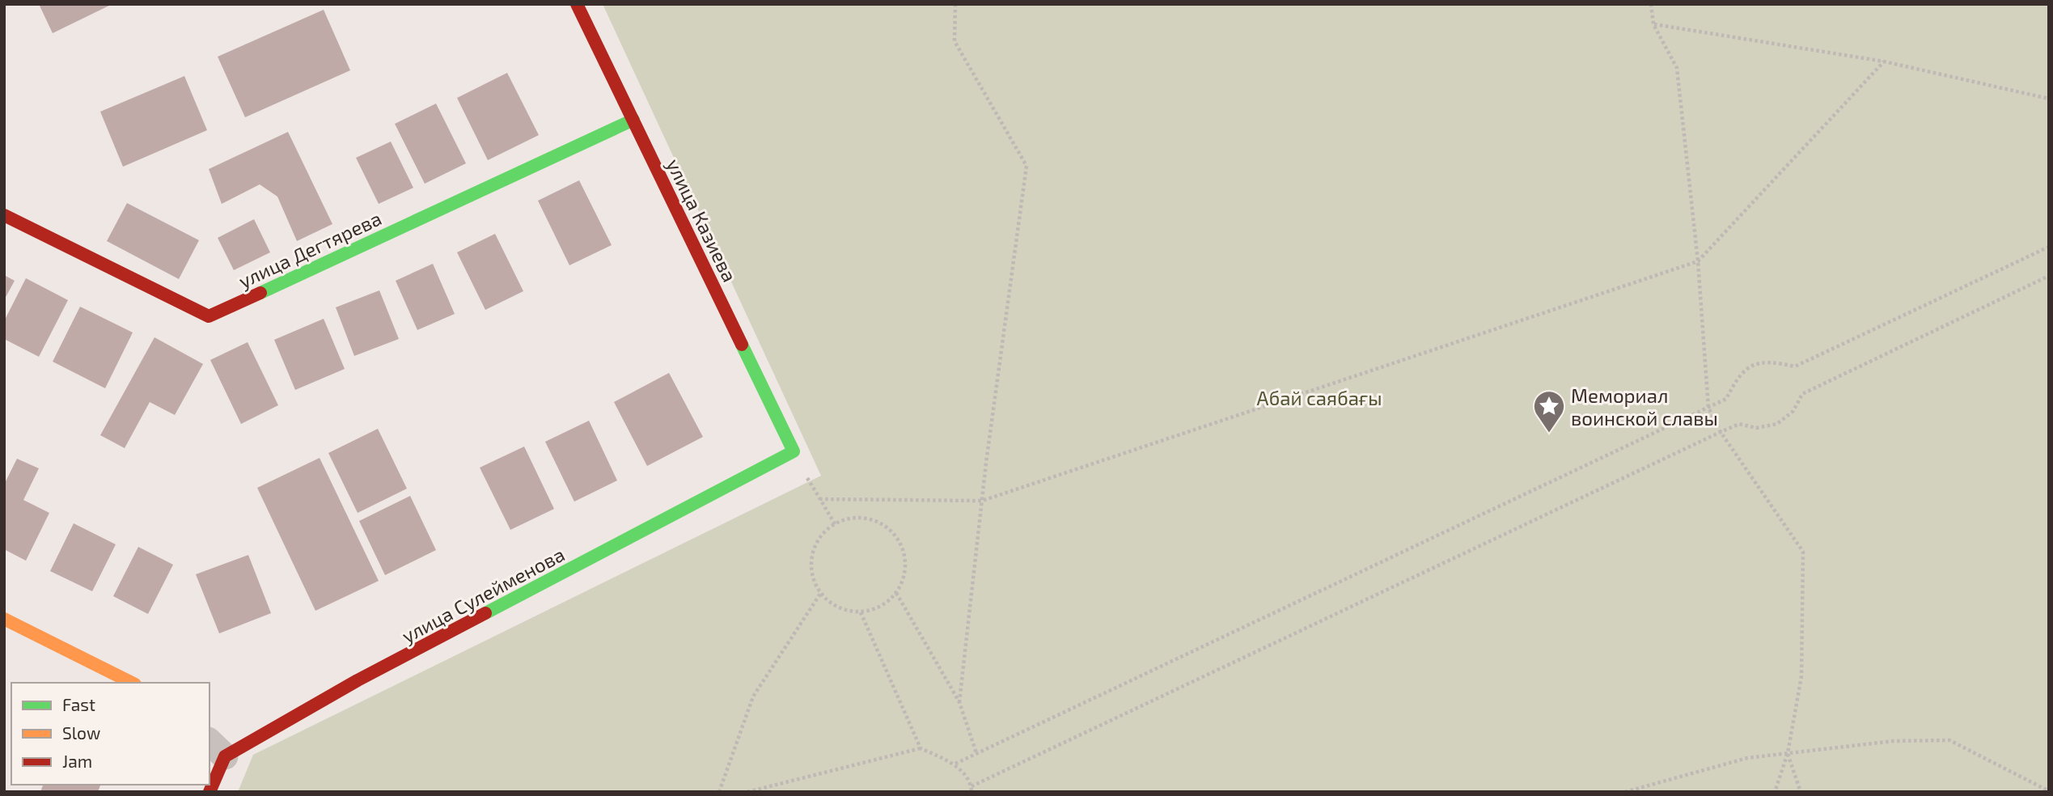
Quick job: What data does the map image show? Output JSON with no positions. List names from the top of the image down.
{
  "streets": {
    "street": ["улица Казиева", "улица Дегтярева", "улица Сулейменова"]
  },
  "crossings": [
    ["улица Казиева", "улица Дегтярева"],
    ["улица Казиева", "улица Сулейменова"]
  ],
  "parks": ["Абай саябағы"],
  "places": {
    "place": ["Мемориал воинской славы"]
  },
  "legend": ["Fast", "Slow", "Jam"]
}
